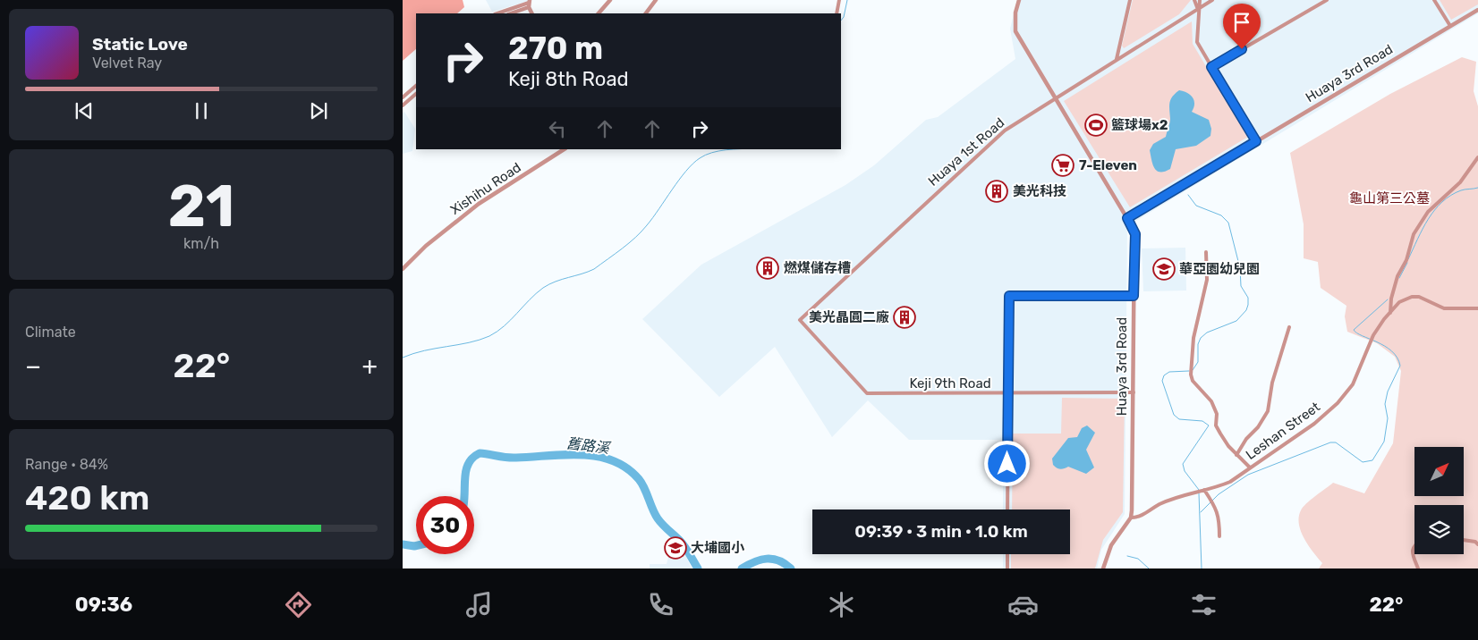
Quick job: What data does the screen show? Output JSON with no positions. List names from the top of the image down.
{
  "streets": {
    "street": [
      "Huaya 3rd Road",
      "Huaya 1st Road",
      "Xishihu Road",
      "Keji 9th Road",
      "Leshan Street"
    ]
  },
  "crossings": [
    ["Huaya 3rd Road", "Keji 9th Road"],
    ["Huaya 3rd Road", "Leshan Street"],
    ["Huaya 1st Road", "Keji 9th Road"]
  ],
  "water": ["舊路溪"],
  "parks": ["龜山第三公墓"],
  "places": {
    "sports": ["籃球場x2"],
    "supermarket": ["7-Eleven"],
    "building": ["美光科技", "燃煤儲存槽", "美光晶圓二廠"],
    "school or university": ["華亞園幼兒園", "大埔國小"]
  },
  "north": "top right",
  "page": {
    "turn": ["270 m", "Keji 8th Road"],
    "song": ["Static Love", "Velvet Ray"],
    "tile": [
      ["21", "km/h"],
      "Climate",
      ["Range · 84%", "420 km"]
    ],
    "heat": ["−", "22°", "+"],
    "limit": "30",
    "trip": "09:39 · 3 min · 1.0 km",
    "tabs": ["09:36", "22°"]
  }
}
